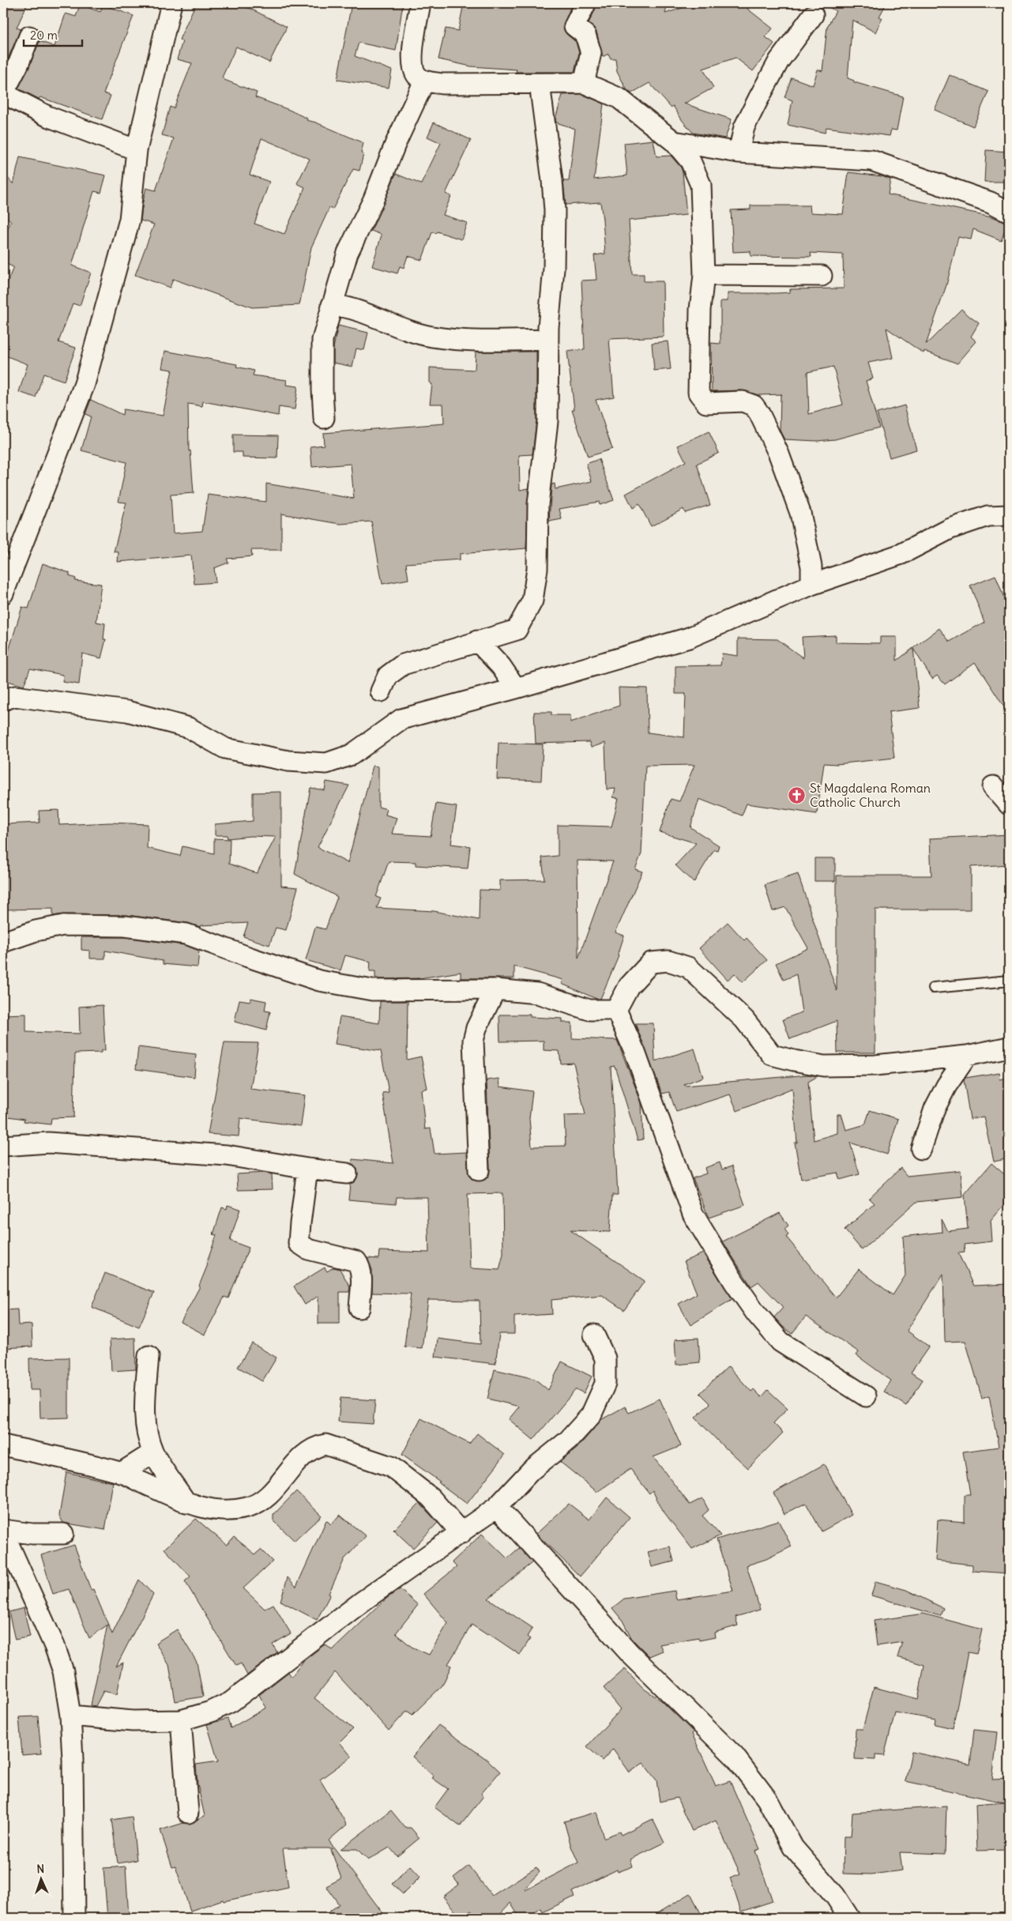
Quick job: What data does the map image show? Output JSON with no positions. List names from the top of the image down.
{
  "places": {
    "church": ["St Magdalena Roman Catholic Church"]
  },
  "scale_bar": "20 m",
  "north": "top"
}
